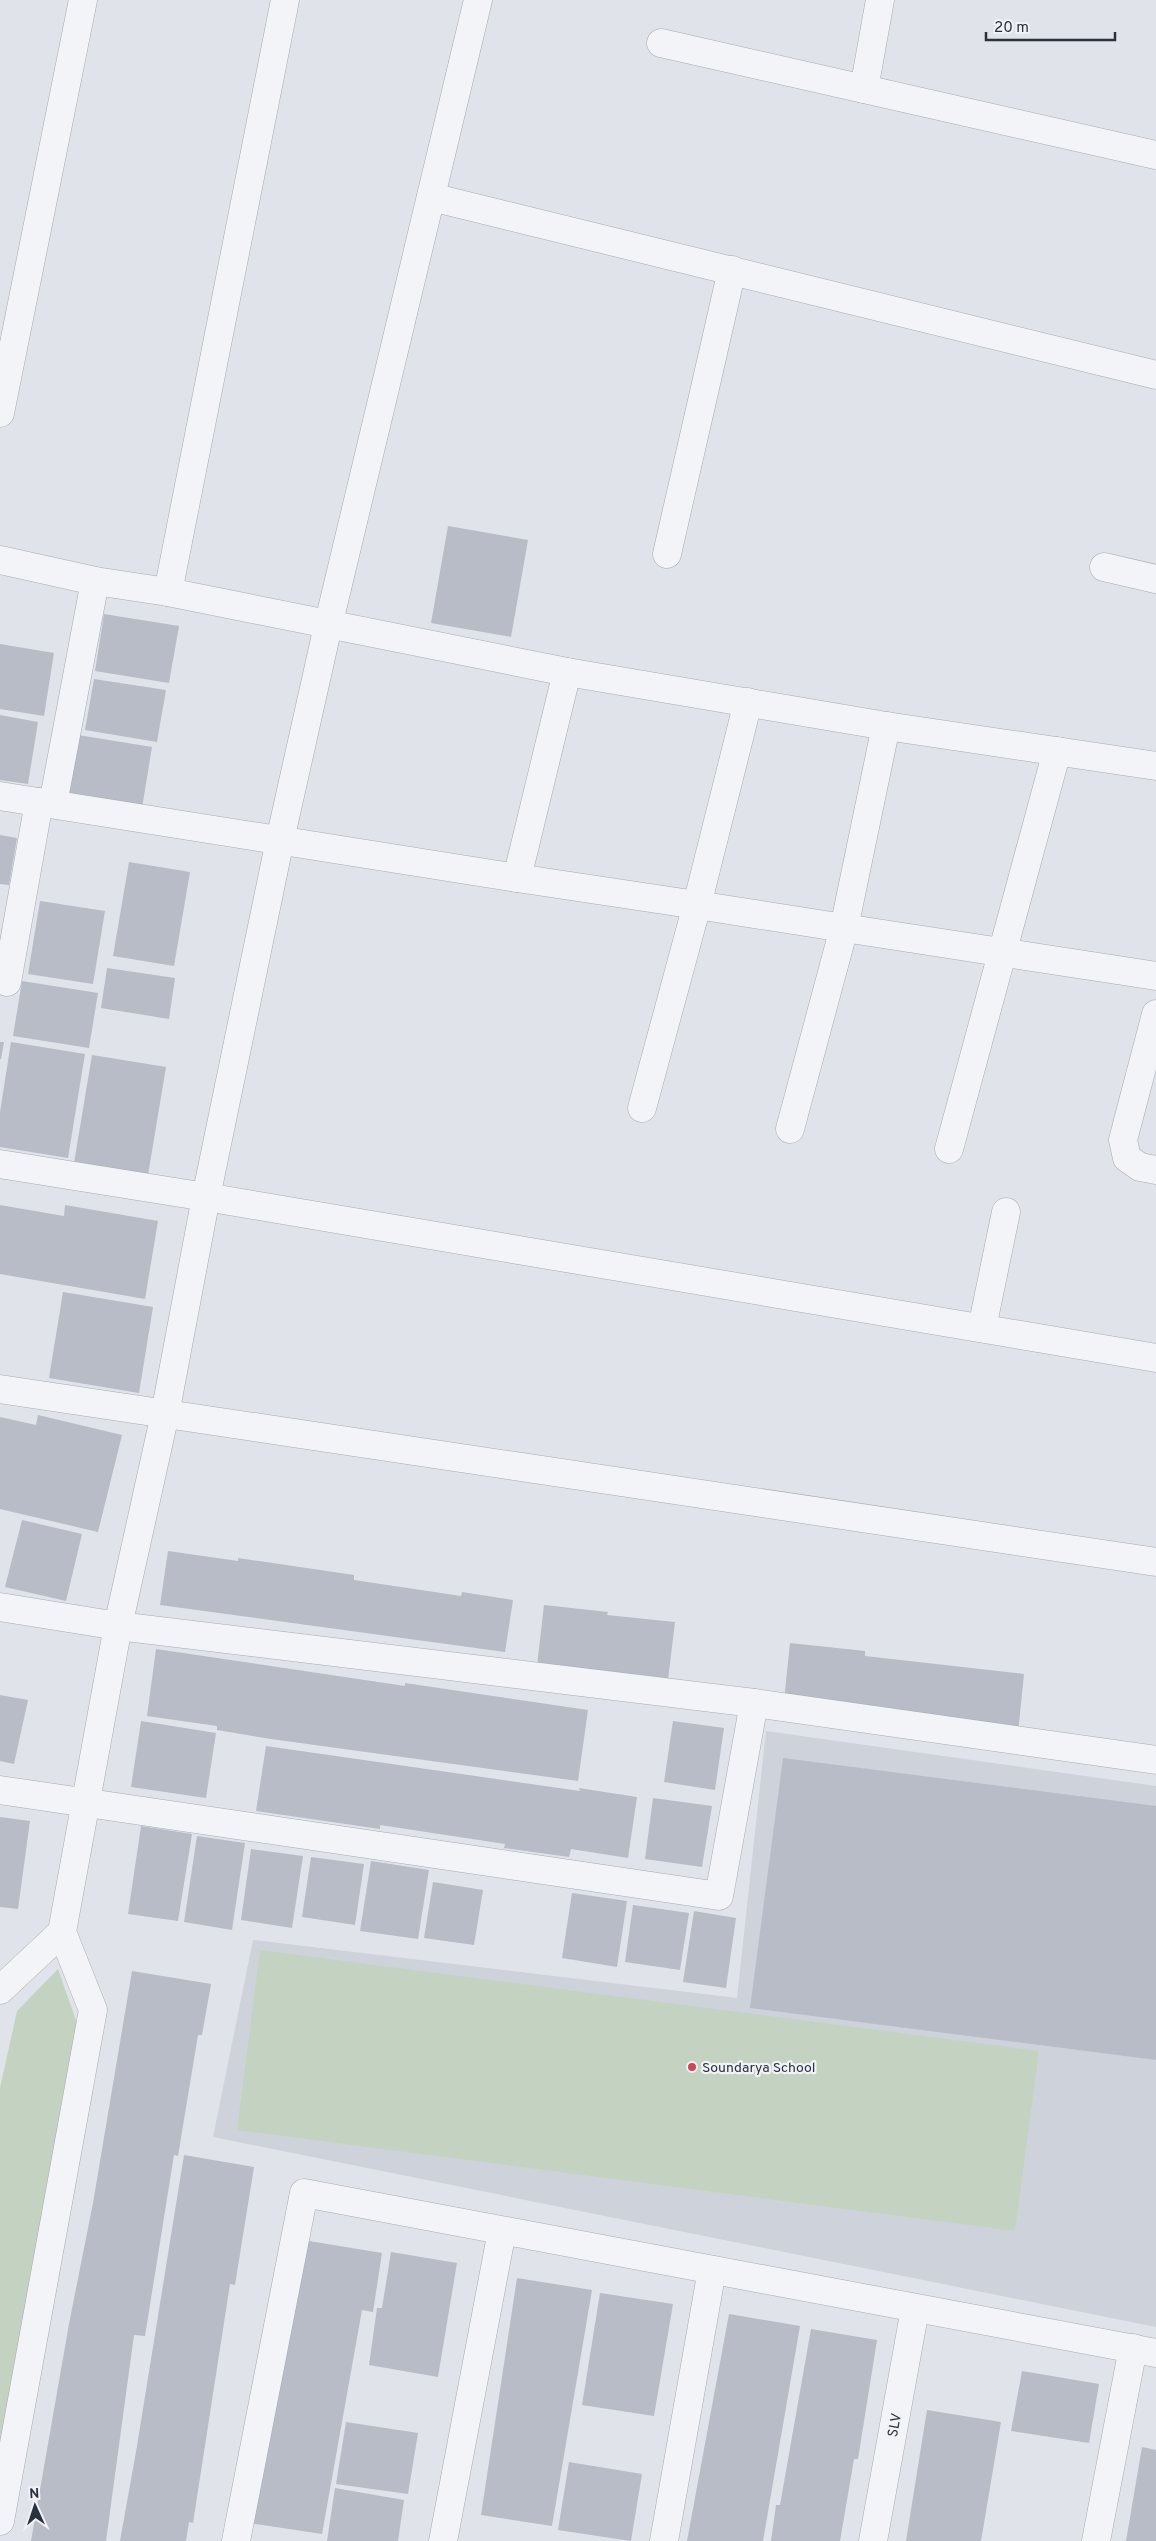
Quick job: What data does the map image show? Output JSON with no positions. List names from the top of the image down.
{
  "streets": {
    "street": ["SLV"]
  },
  "places": ["Soundarya School"],
  "scale_bar": "20 m",
  "north": "top"
}
